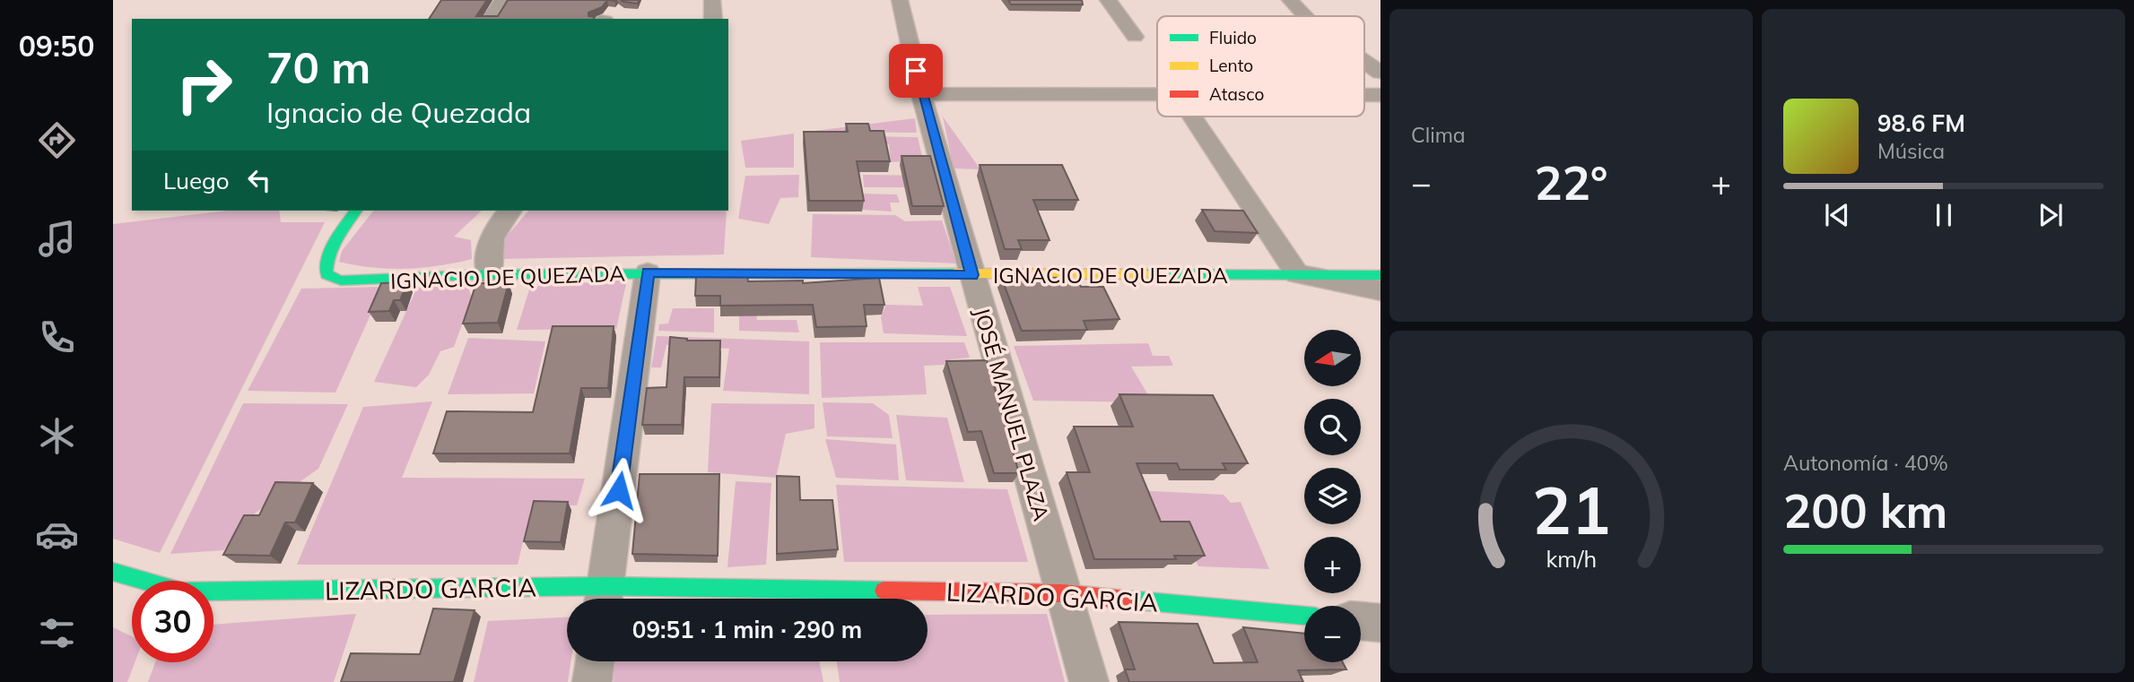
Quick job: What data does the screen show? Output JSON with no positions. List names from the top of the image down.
{
  "streets": {
    "street": ["IGNACIO DE QUEZADA", "JOSÉ MANUEL PLAZA", "LIZARDO GARCIA"]
  },
  "crossings": [
    ["IGNACIO DE QUEZADA", "JOSÉ MANUEL PLAZA"],
    ["JOSÉ MANUEL PLAZA", "LIZARDO GARCIA"]
  ],
  "legend": ["Fluido", "Lento", "Atasco"],
  "north": "left",
  "page": {
    "tabs": "09:50",
    "tile": [
      "Clima",
      ["Autonomía · 40%", "200 km"]
    ],
    "turn": ["70 m", "Ignacio de Quezada"],
    "song": ["98.6 FM", "Música"],
    "then": "Luego",
    "heat": ["−", "22°", "+"],
    "map_buttons": ["+", "−"],
    "limit": "30",
    "trip": "09:51 · 1 min · 290 m",
    "gauge": ["21", "km/h"]
  }
}
